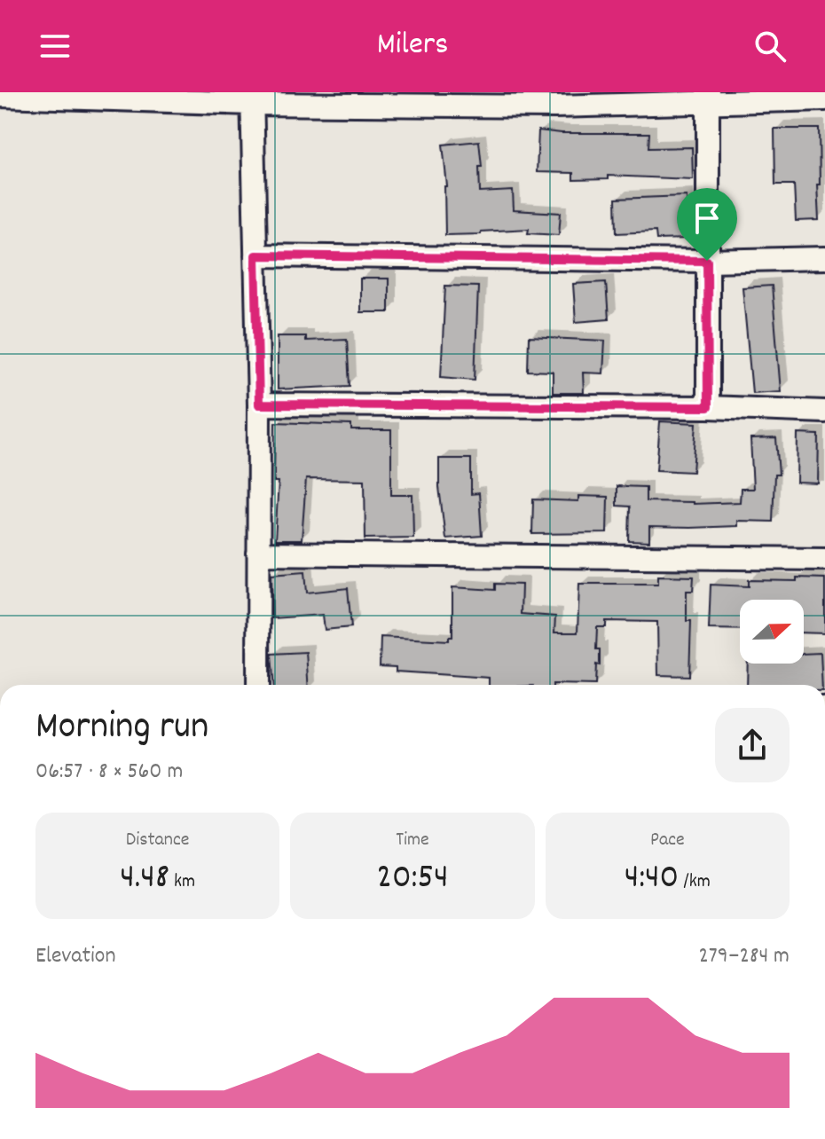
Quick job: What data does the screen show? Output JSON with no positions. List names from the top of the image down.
{
  "north": "right",
  "page": {
    "header": "Milers",
    "heading": ["Morning run", "06:57 · 8 × 560 m"],
    "stats": [
      ["Distance", "4.48 km"],
      ["Time", "20:54"],
      ["Pace", "4:40 /km"]
    ],
    "chart": ["Elevation", "279–284 m"]
  }
}
